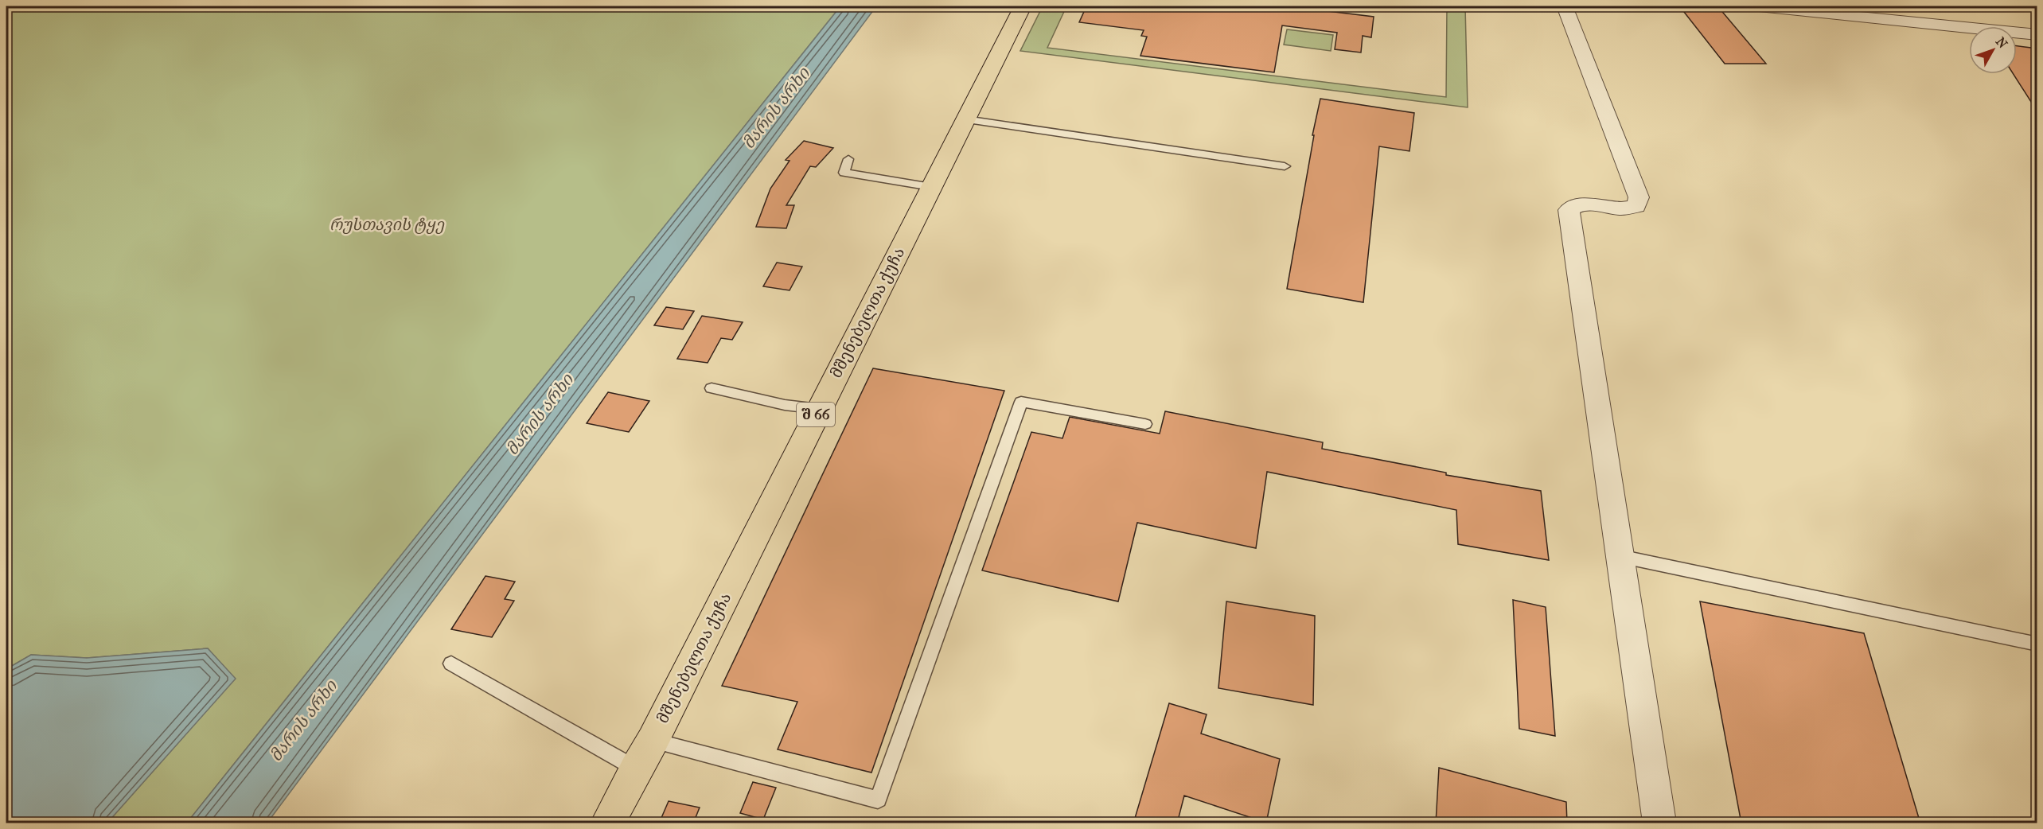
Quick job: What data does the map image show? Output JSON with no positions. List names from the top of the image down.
{
  "streets": {
    "main road": ["მშენებელთა ქუჩა", "შ 66"]
  },
  "water": ["მარის არხი"],
  "parks": ["რუსთავის ტყე"],
  "north": "top right"
}
